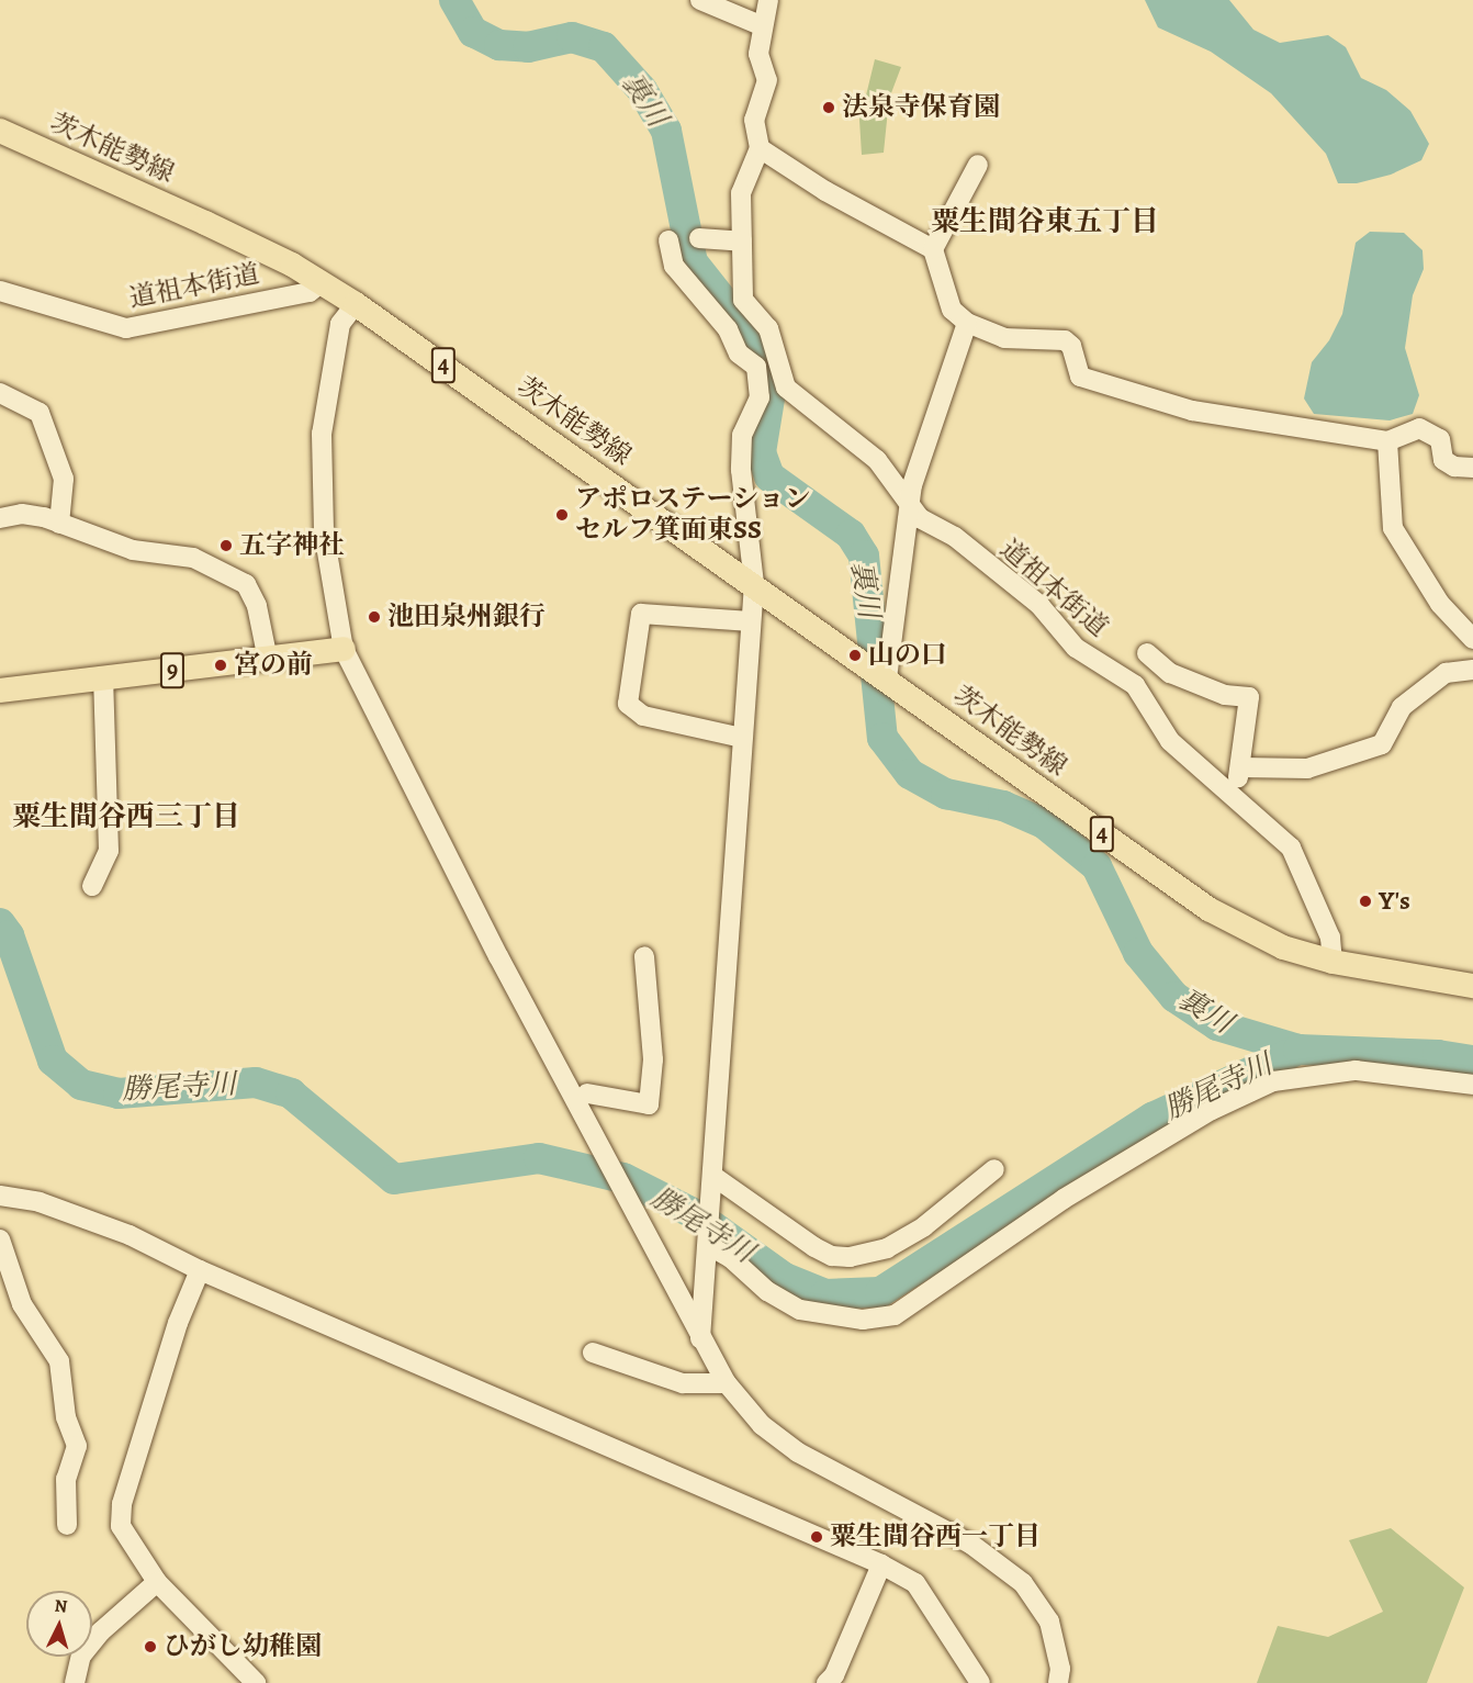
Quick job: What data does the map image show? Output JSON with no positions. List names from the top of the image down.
{
  "streets": {
    "main road": ["茨木能勢線", "4", "9"],
    "street": ["道祖本街道"]
  },
  "crossings": [
    ["茨木能勢線", "道祖本街道"]
  ],
  "districts": ["粟生間谷東五丁目", "粟生間谷西三丁目"],
  "water": ["裏川", "勝尾寺川"],
  "places": [
    "法泉寺保育園",
    "アポロステーション セルフ箕面東SS",
    "五字神社",
    "池田泉州銀行",
    "山の口",
    "宮の前",
    "Y's",
    "粟生間谷西一丁目",
    "ひがし幼稚園"
  ],
  "north": "top"
}
